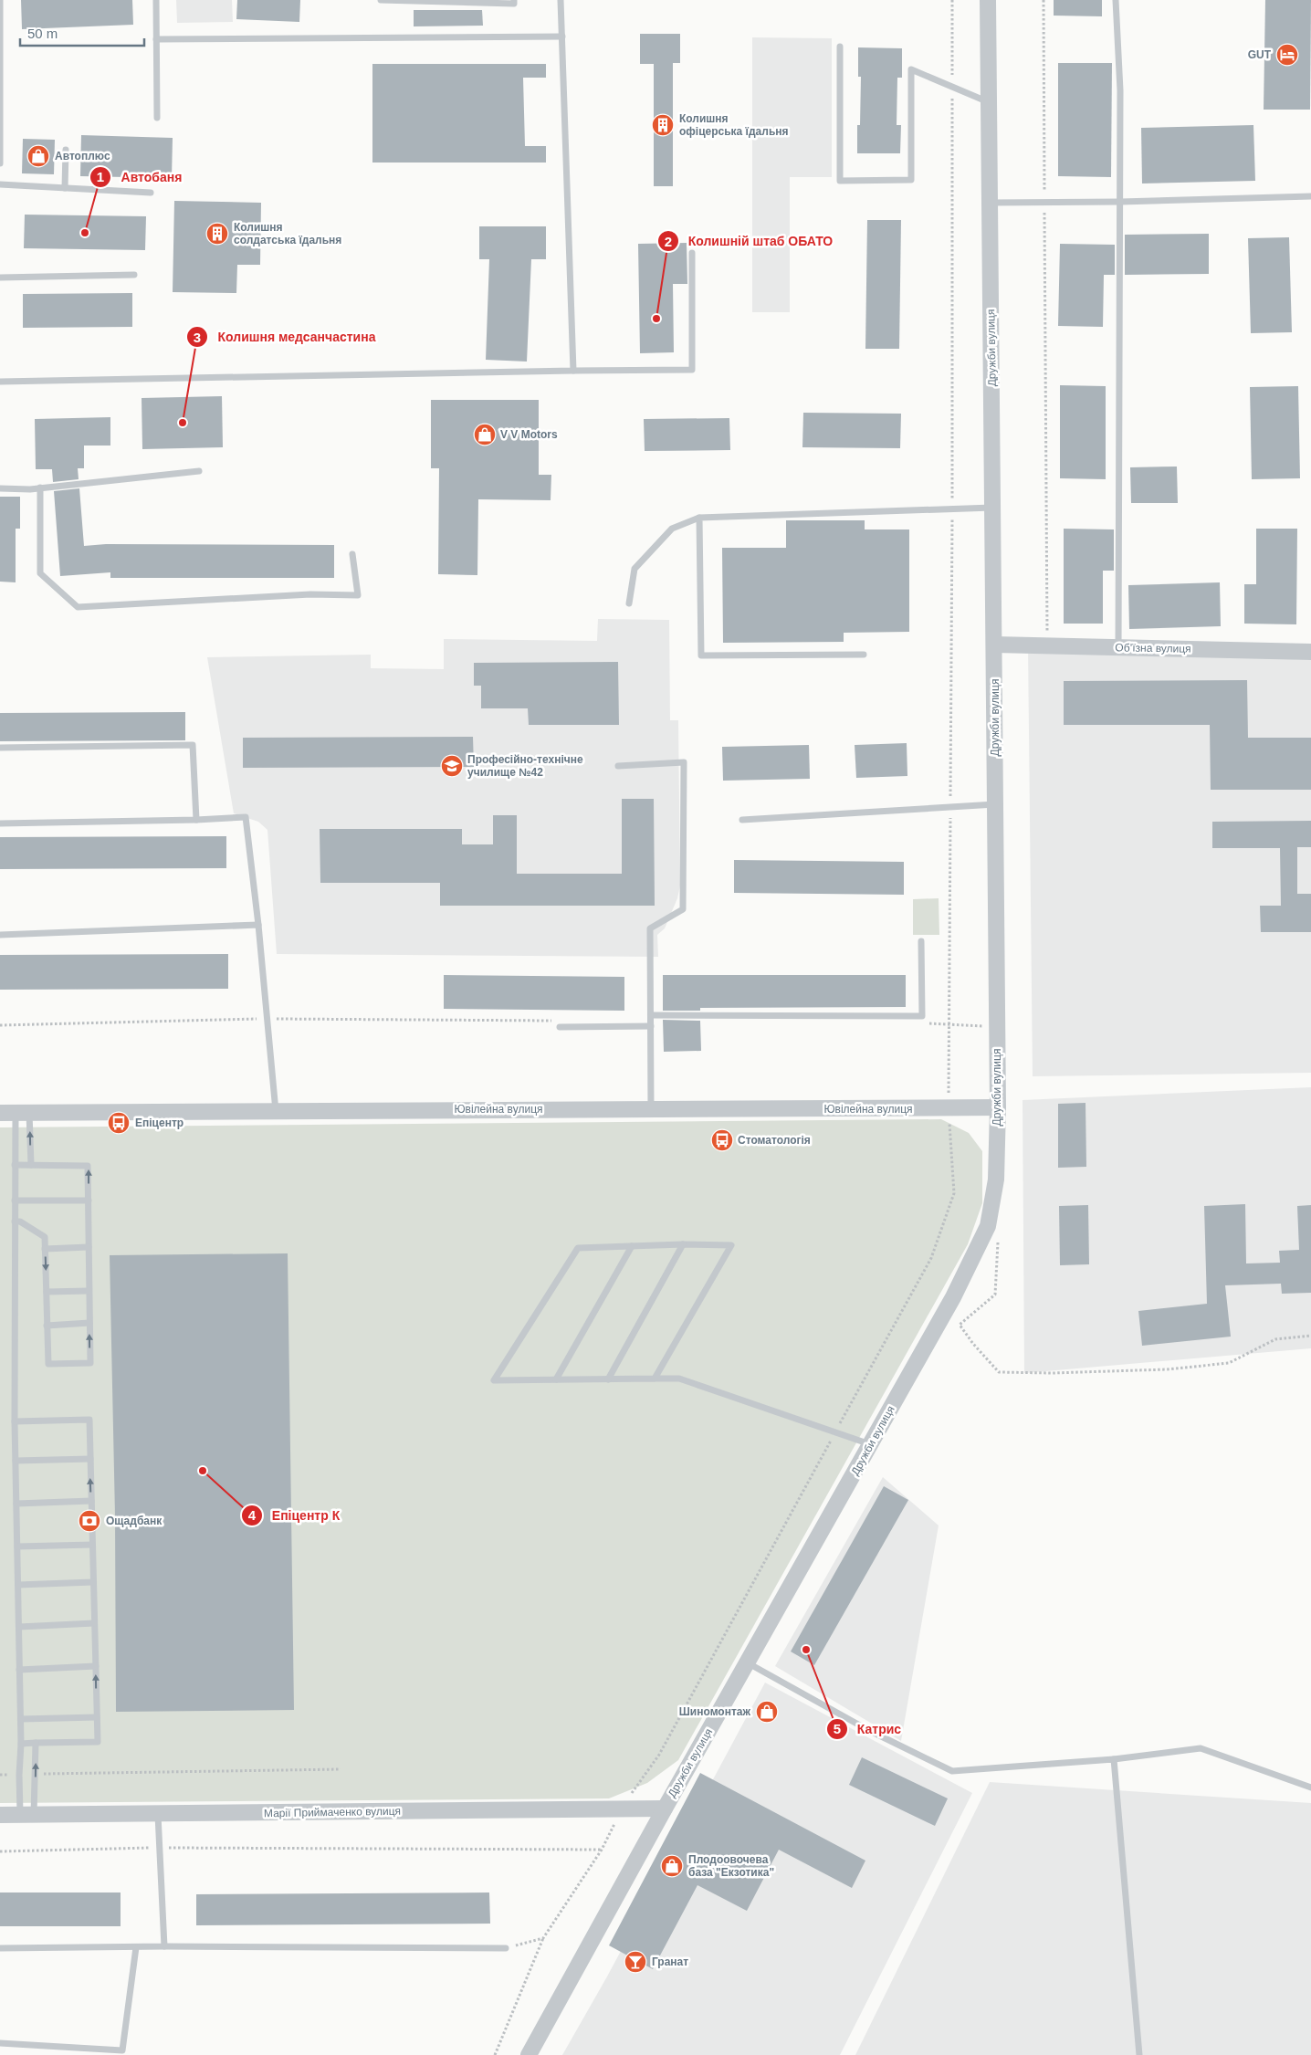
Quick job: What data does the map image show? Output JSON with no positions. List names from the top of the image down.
{
  "streets": {
    "street": [
      "Дружби вулиця",
      "Об’їзна вулиця",
      "Ювілейна вулиця",
      "Марії Приймаченко вулиця"
    ]
  },
  "crossings": [
    ["Дружби вулиця", "Об’їзна вулиця"],
    ["Дружби вулиця", "Ювілейна вулиця"],
    ["Дружби вулиця", "Марії Приймаченко вулиця"]
  ],
  "places": {
    "hotel": ["GUT"],
    "building": ["Колишня офіцерська їдальня", "Колишня солдатська їдальня"],
    "shop": [
      "Автоплюс",
      "V V Motors",
      "Шиномонтаж",
      "Плодоовочева база \"Екзотика\""
    ],
    "other": [
      "Автобаня",
      "Колишній штаб ОБАТО",
      "Колишня медсанчастина",
      "Епіцентр К",
      "Катрис"
    ],
    "school or university": ["Професійно-технічне училище №42"],
    "bus stop": ["Епіцентр", "Стоматологія"],
    "bank": ["Ощадбанк"],
    "bar": ["Гранат"]
  },
  "scale_bar": "50 m"
}
